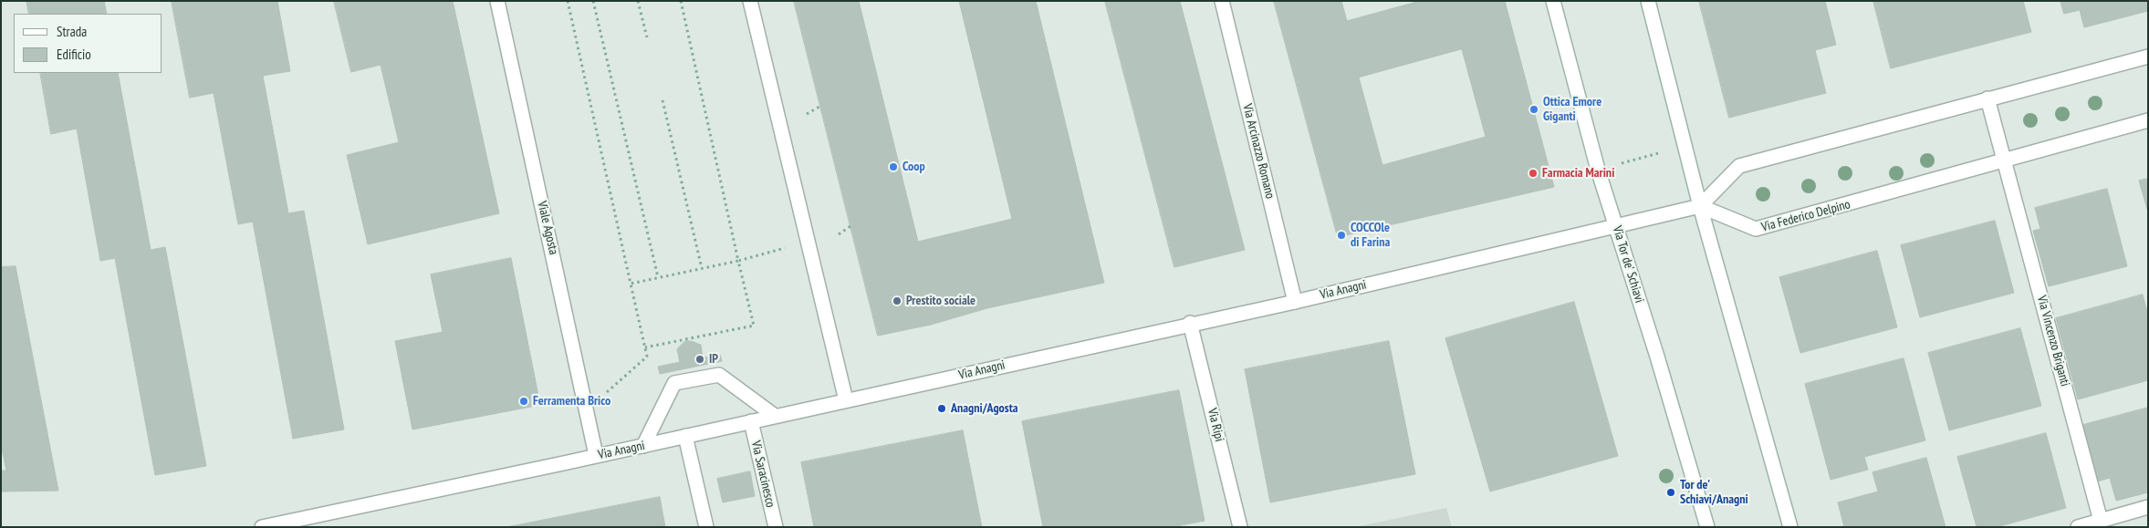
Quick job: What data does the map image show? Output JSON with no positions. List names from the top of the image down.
{
  "streets": {
    "street": [
      "Via Arcinazzo Romano",
      "Via Federico Delpino",
      "Viale Agosta",
      "Via Tor de' Schiavi",
      "Via Anagni",
      "Via Vincenzo Briganti",
      "Via Ripi",
      "Via Saracinesco"
    ]
  },
  "crossings": [
    ["Via Arcinazzo Romano", "Via Anagni"],
    ["Via Federico Delpino", "Via Anagni"],
    ["Via Federico Delpino", "Via Vincenzo Briganti"],
    ["Viale Agosta", "Via Anagni"],
    ["Via Tor de' Schiavi", "Via Anagni"],
    ["Via Anagni", "Via Ripi"],
    ["Via Anagni", "Via Saracinesco"]
  ],
  "places": [
    "Ottica Emore Giganti",
    "Coop",
    "Farmacia Marini",
    "COCCOle di Farina",
    "Prestito sociale",
    "IP",
    "Ferramenta Brico",
    "Anagni/Agosta",
    "Tor de' Schiavi/Anagni"
  ],
  "legend": ["Strada", "Edificio"]
}
